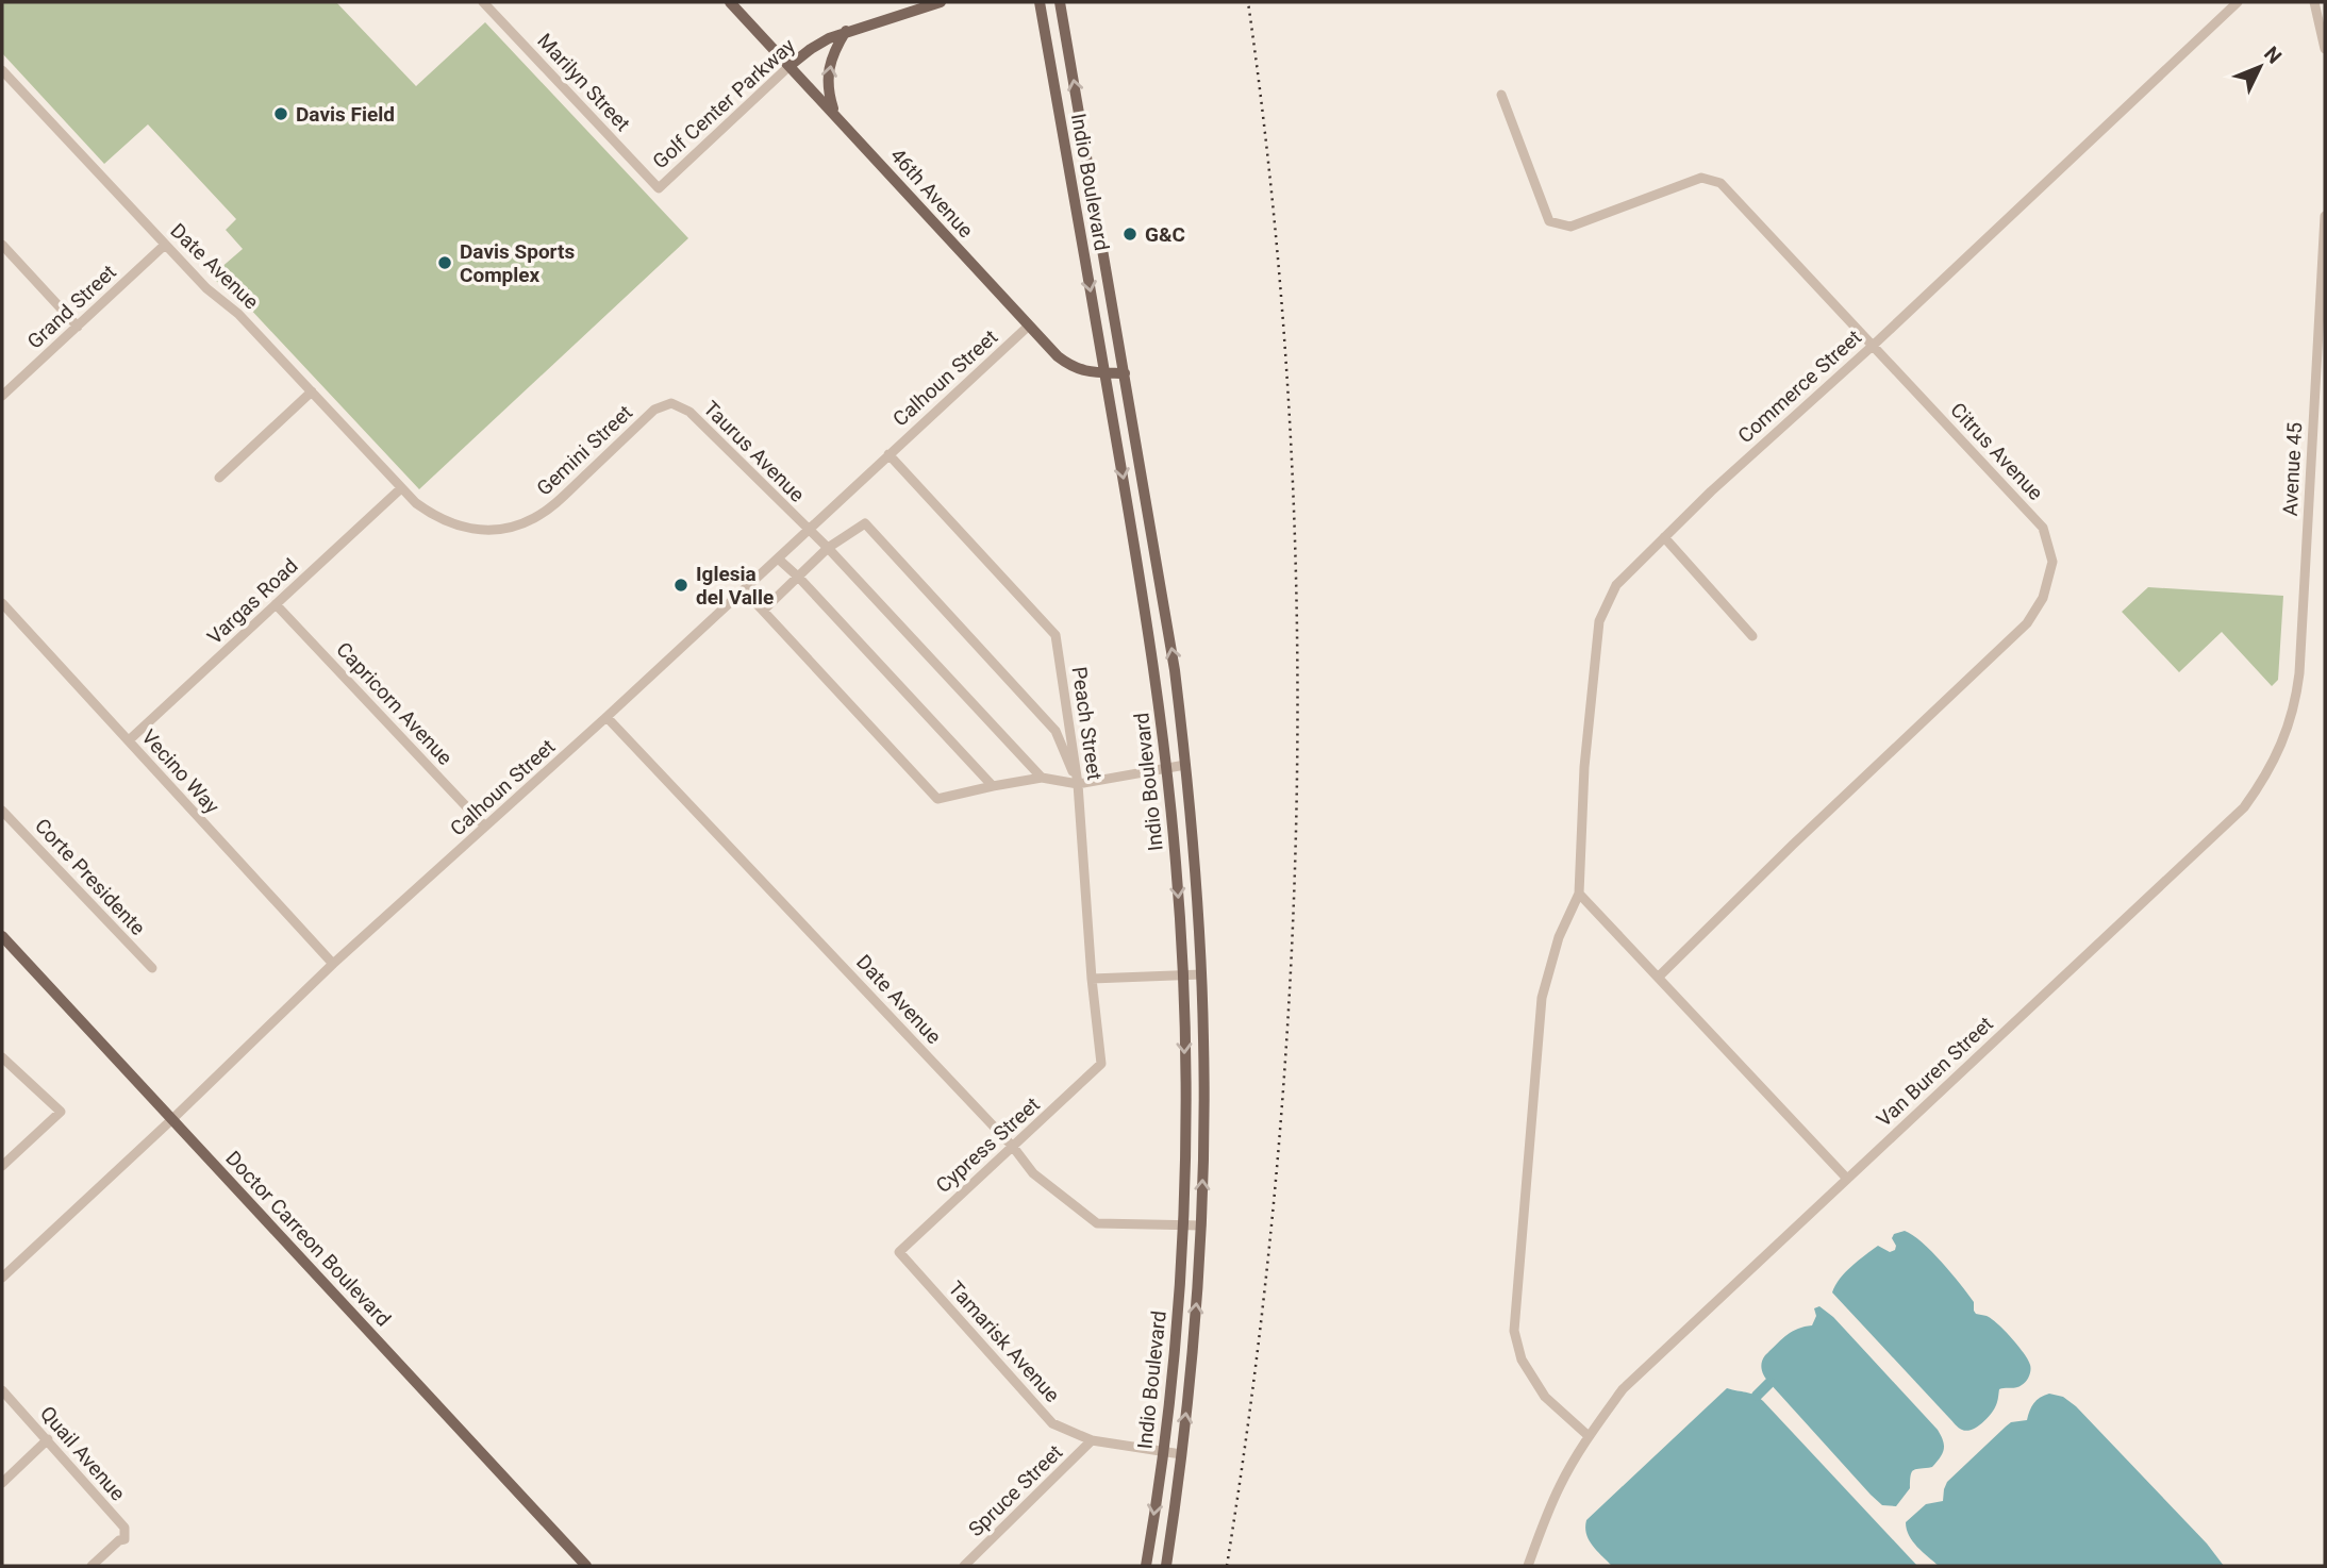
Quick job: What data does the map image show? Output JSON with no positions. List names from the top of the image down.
{
  "streets": {
    "main road": [
      "Golf Center Parkway",
      "Indio Boulevard",
      "46th Avenue",
      "Doctor Carreon Boulevard"
    ],
    "street": [
      "Marilyn Street",
      "Date Avenue",
      "Grand Street",
      "Calhoun Street",
      "Commerce Street",
      "Gemini Street",
      "Taurus Avenue",
      "Citrus Avenue",
      "Avenue 45",
      "Vargas Road",
      "Capricorn Avenue",
      "Peach Street",
      "Vecino Way",
      "Corte Presidente",
      "Van Buren Street",
      "Cypress Street",
      "Tamarisk Avenue",
      "Quail Avenue",
      "Spruce Street"
    ]
  },
  "crossings": [
    ["Marilyn Street", "Golf Center Parkway"],
    ["Golf Center Parkway", "46th Avenue"],
    ["Indio Boulevard", "46th Avenue"],
    ["Indio Boulevard", "Date Avenue"],
    ["Indio Boulevard", "Tamarisk Avenue"],
    ["46th Avenue", "Calhoun Street"],
    ["Date Avenue", "Grand Street"],
    ["Date Avenue", "Calhoun Street"],
    ["Date Avenue", "Gemini Street"],
    ["Date Avenue", "Vargas Road"],
    ["Date Avenue", "Cypress Street"],
    ["Calhoun Street", "Taurus Avenue"],
    ["Calhoun Street", "Capricorn Avenue"],
    ["Calhoun Street", "Peach Street"],
    ["Calhoun Street", "Vecino Way"],
    ["Calhoun Street", "Doctor Carreon Boulevard"],
    ["Commerce Street", "Citrus Avenue"],
    ["Gemini Street", "Taurus Avenue"],
    ["Gemini Street", "Vargas Road"],
    ["Avenue 45", "Van Buren Street"],
    ["Vargas Road", "Capricorn Avenue"],
    ["Vargas Road", "Vecino Way"],
    ["Peach Street", "Cypress Street"],
    ["Cypress Street", "Tamarisk Avenue"],
    ["Tamarisk Avenue", "Spruce Street"]
  ],
  "places": [
    "Davis Field",
    "G&C",
    "Davis Sports Complex",
    "Iglesia del Valle"
  ],
  "north": "top right"
}
